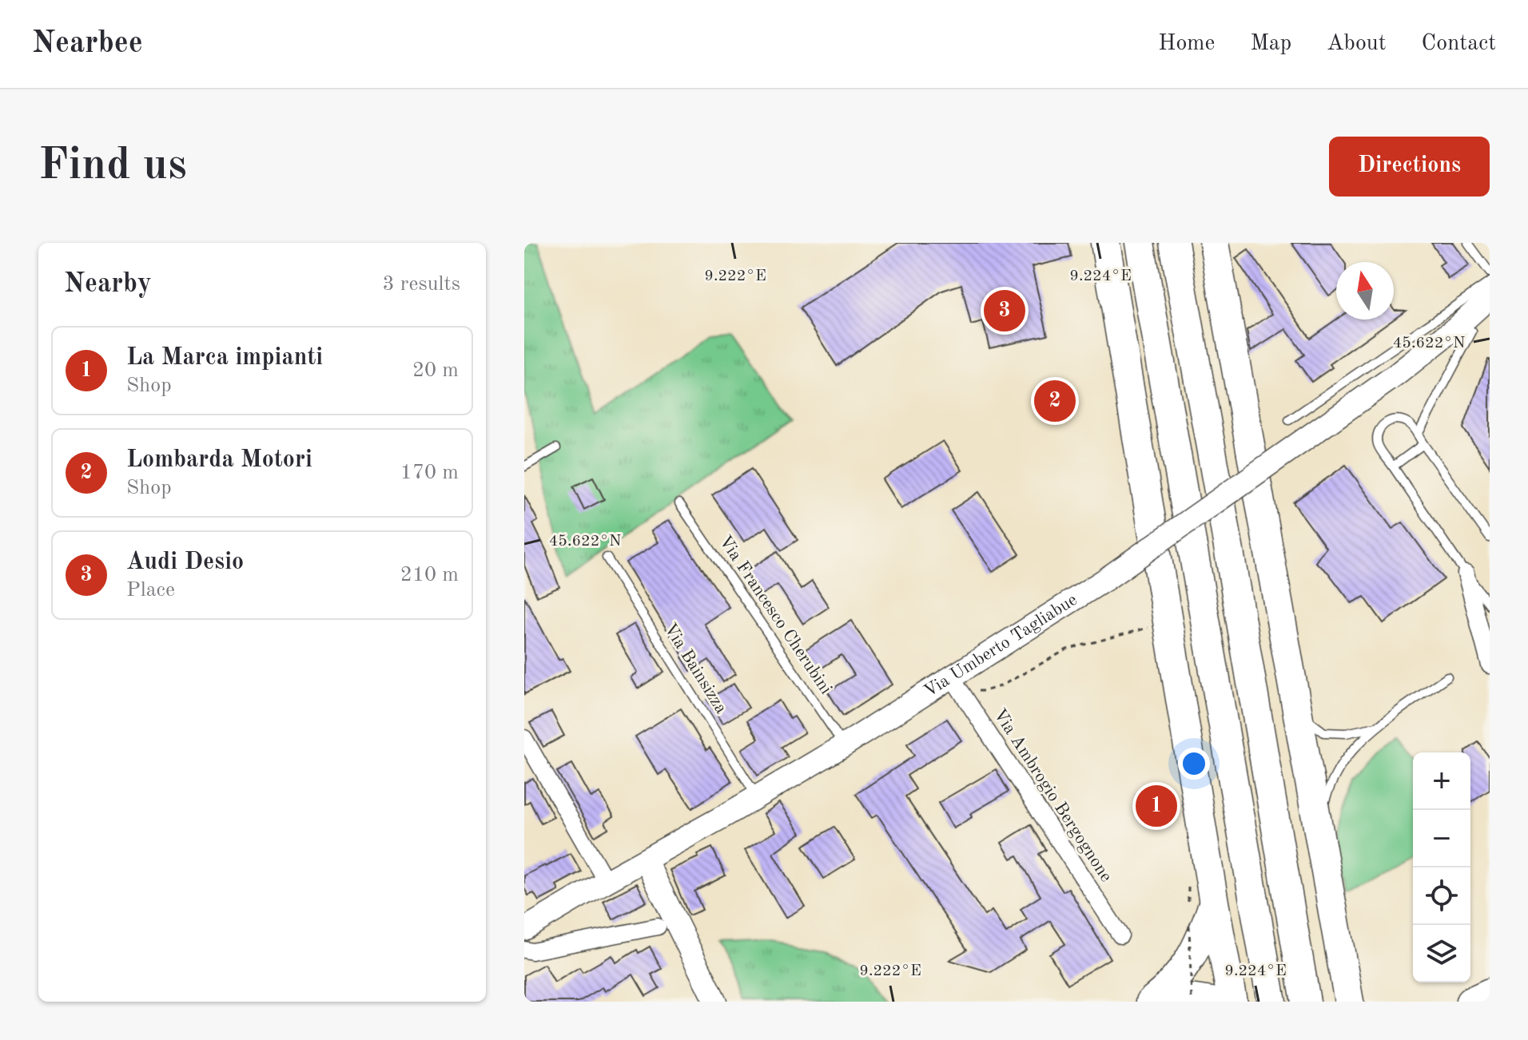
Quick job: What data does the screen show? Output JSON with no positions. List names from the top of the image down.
{
  "streets": {
    "street": ["Via Umberto Tagliabue", "Via Ambrogio Bergognone"],
    "lane": ["Via Francesco Cherubini", "Via Bainsizza"]
  },
  "crossings": [
    ["Via Francesco Cherubini", "Via Umberto Tagliabue"],
    ["Via Umberto Tagliabue", "Via Bainsizza"],
    ["Via Umberto Tagliabue", "Via Ambrogio Bergognone"]
  ],
  "north": "top",
  "page": {
    "header": "Nearbee",
    "nav": [
      "Home",
      "Map",
      "About",
      "Contact"
    ],
    "buttons": "Directions",
    "title": "Find us",
    "heading": ["Nearby", "3 results"],
    "pins": ["3", "2", "1"],
    "list": [
      {
        "mark": "1",
        "name": "La Marca impianti",
        "note": "Shop",
        "value": "20 m"
      },
      {
        "mark": "2",
        "name": "Lombarda Motori",
        "note": "Shop",
        "value": "170 m"
      },
      {
        "mark": "3",
        "name": "Audi Desio",
        "note": "Place",
        "value": "210 m"
      }
    ],
    "map_buttons": ["+", "−"]
  },
  "coordinates": ["9.222°E", "9.224°E", "45.622°N"]
}
